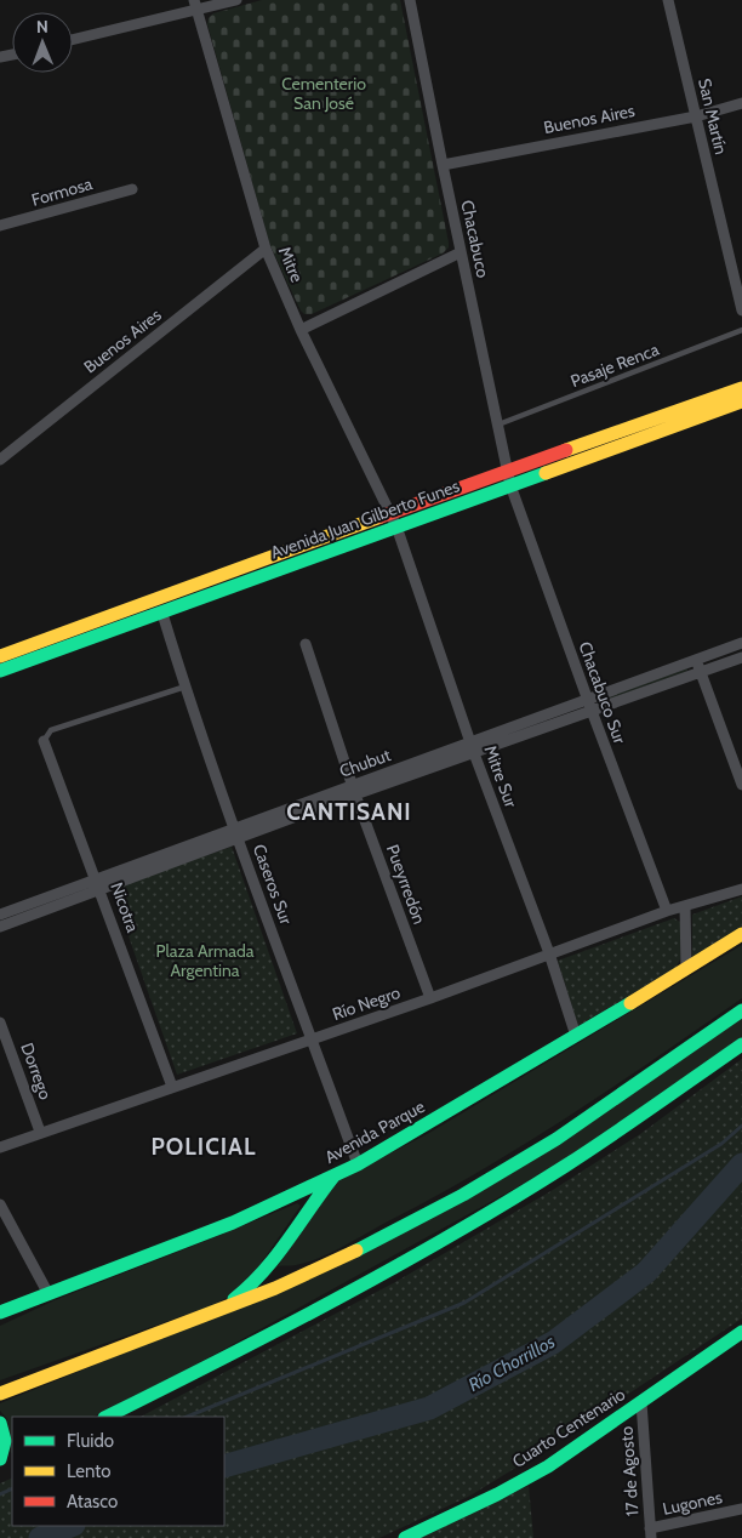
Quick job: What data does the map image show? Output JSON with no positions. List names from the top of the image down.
{
  "streets": {
    "main road": ["Avenida Juan Gilberto Funes", "Avenida Parque", "Cuarto Centenario"],
    "street": [
      "San Martín",
      "Buenos Aires",
      "Formosa",
      "Chacabuco",
      "Mitre",
      "Chacabuco Sur",
      "Chubut",
      "Mitre Sur",
      "Caseros Sur",
      "Pueyrredón",
      "Nicotra",
      "Río Negro",
      "Dorrego",
      "17 de Agosto",
      "Lugones"
    ],
    "lane": ["Pasaje Renca"]
  },
  "crossings": [
    ["San Martín", "Buenos Aires"],
    ["Buenos Aires", "Chacabuco"],
    ["Buenos Aires", "Mitre"],
    ["Chacabuco", "Pasaje Renca"],
    ["Chacabuco", "Avenida Juan Gilberto Funes"],
    ["Chacabuco", "Chacabuco Sur"],
    ["Mitre", "Avenida Juan Gilberto Funes"],
    ["Mitre", "Mitre Sur"],
    ["Avenida Juan Gilberto Funes", "Chacabuco Sur"],
    ["Avenida Juan Gilberto Funes", "Mitre Sur"],
    ["Avenida Juan Gilberto Funes", "Caseros Sur"],
    ["Chacabuco Sur", "Chubut"],
    ["Chacabuco Sur", "Río Negro"],
    ["Chubut", "Mitre Sur"],
    ["Chubut", "Caseros Sur"],
    ["Chubut", "Pueyrredón"],
    ["Chubut", "Nicotra"],
    ["Mitre Sur", "Río Negro"],
    ["Mitre Sur", "Avenida Parque"],
    ["Caseros Sur", "Río Negro"],
    ["Caseros Sur", "Avenida Parque"],
    ["Pueyrredón", "Río Negro"],
    ["Nicotra", "Río Negro"],
    ["Río Negro", "Dorrego"],
    ["Cuarto Centenario", "17 de Agosto"],
    ["17 de Agosto", "Lugones"]
  ],
  "districts": ["CANTISANI", "POLICIAL"],
  "water": ["Río Chorrillos"],
  "parks": ["Cementerio San José", "Plaza Armada Argentina"],
  "legend": ["Fluido", "Lento", "Atasco"],
  "north": "top"
}
